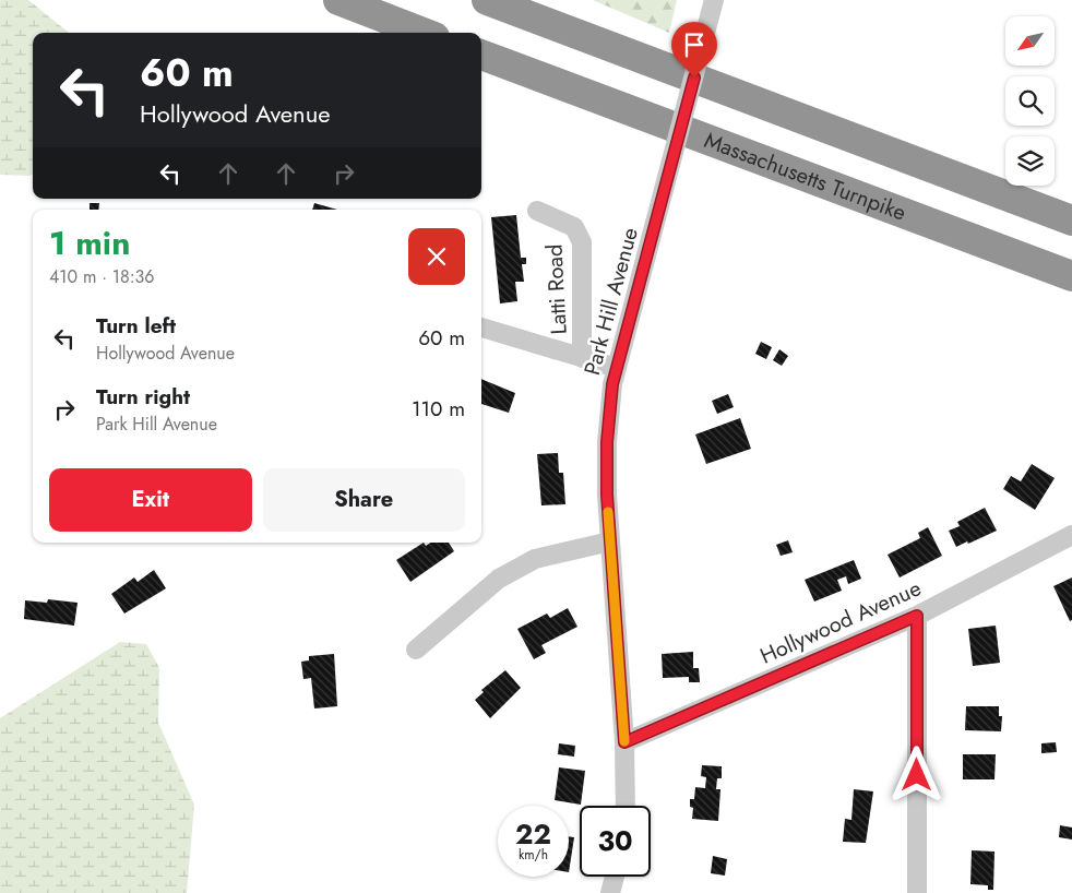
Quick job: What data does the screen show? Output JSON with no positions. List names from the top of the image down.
{
  "streets": {
    "highway": ["Massachusetts Turnpike"],
    "street": ["Latti Road", "Park Hill Avenue", "Hollywood Avenue"]
  },
  "crossings": [
    ["Park Hill Avenue", "Hollywood Avenue"]
  ],
  "north": "bottom left",
  "page": {
    "turn": ["60 m", "Hollywood Avenue"],
    "heading": ["1 min", "410 m · 18:36"],
    "list": [
      {
        "name": "Turn left",
        "note": "Hollywood Avenue",
        "value": "60 m"
      },
      {
        "name": "Turn right",
        "note": "Park Hill Avenue",
        "value": "110 m"
      }
    ],
    "buttons": ["Exit", "Share"],
    "speed": "22 km/h",
    "limit": "30"
  }
}
